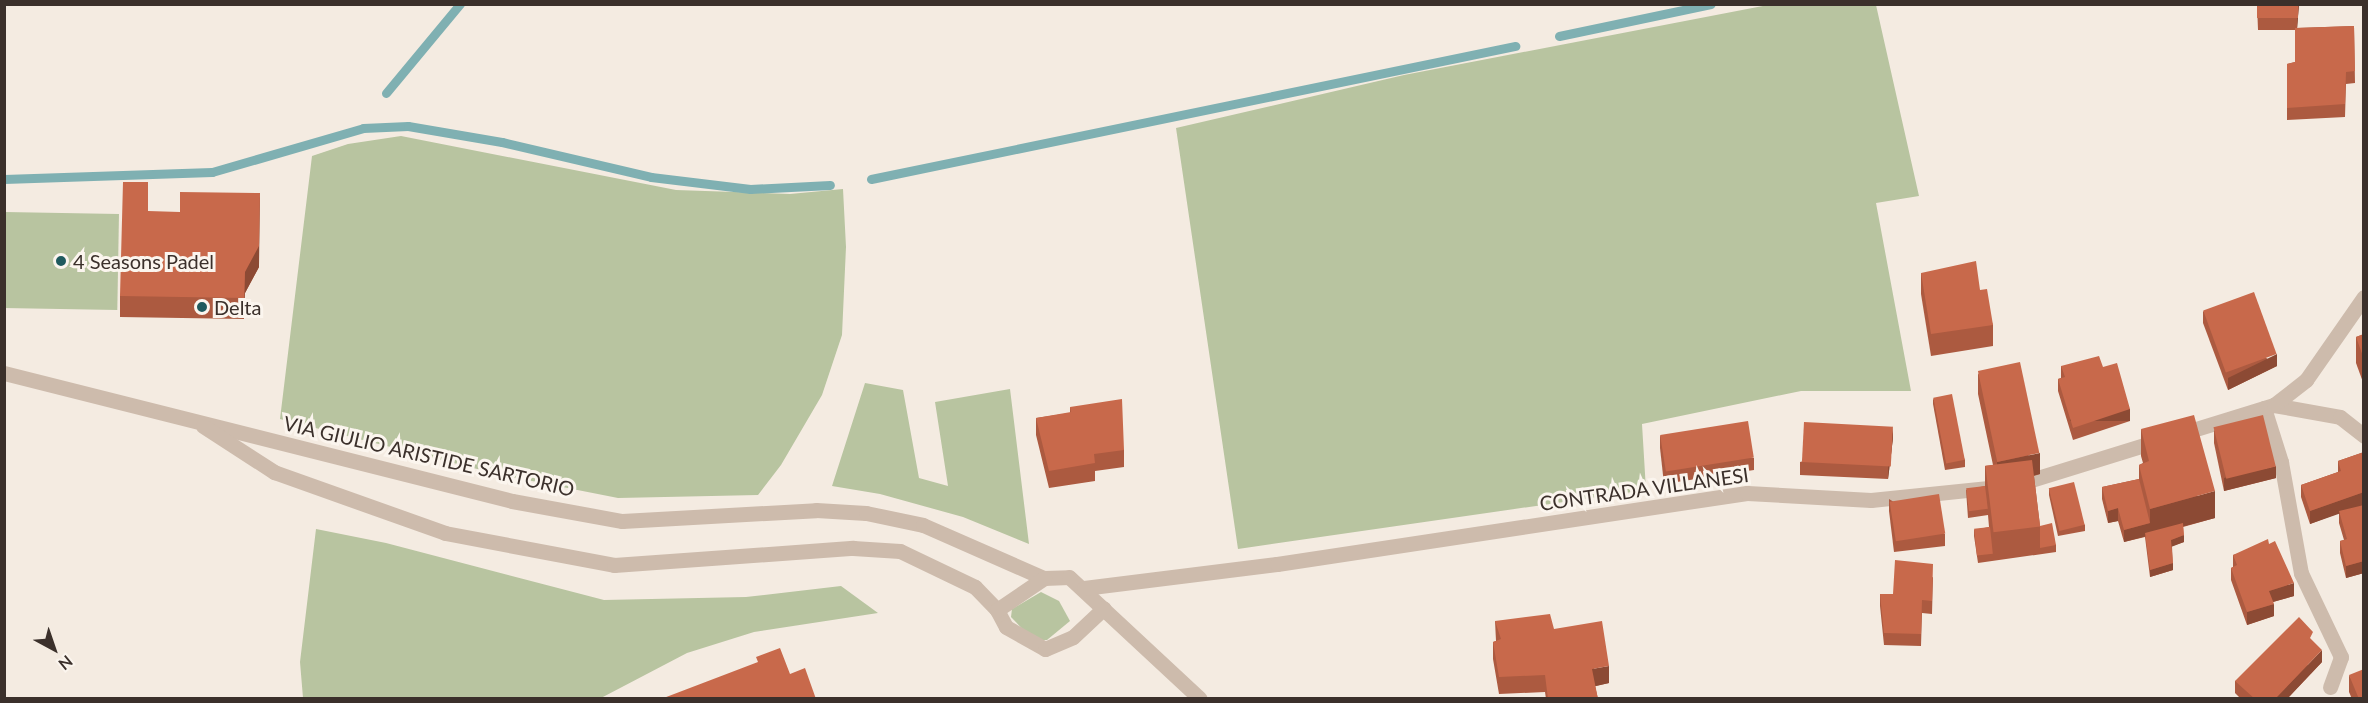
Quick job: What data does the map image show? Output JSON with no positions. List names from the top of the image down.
{
  "streets": {
    "street": ["VIA GIULIO ARISTIDE SARTORIO", "CONTRADA VILLANESI"]
  },
  "crossings": [
    ["VIA GIULIO ARISTIDE SARTORIO", "CONTRADA VILLANESI"]
  ],
  "places": ["4 Seasons Padel", "Delta"],
  "north": "bottom right"
}
